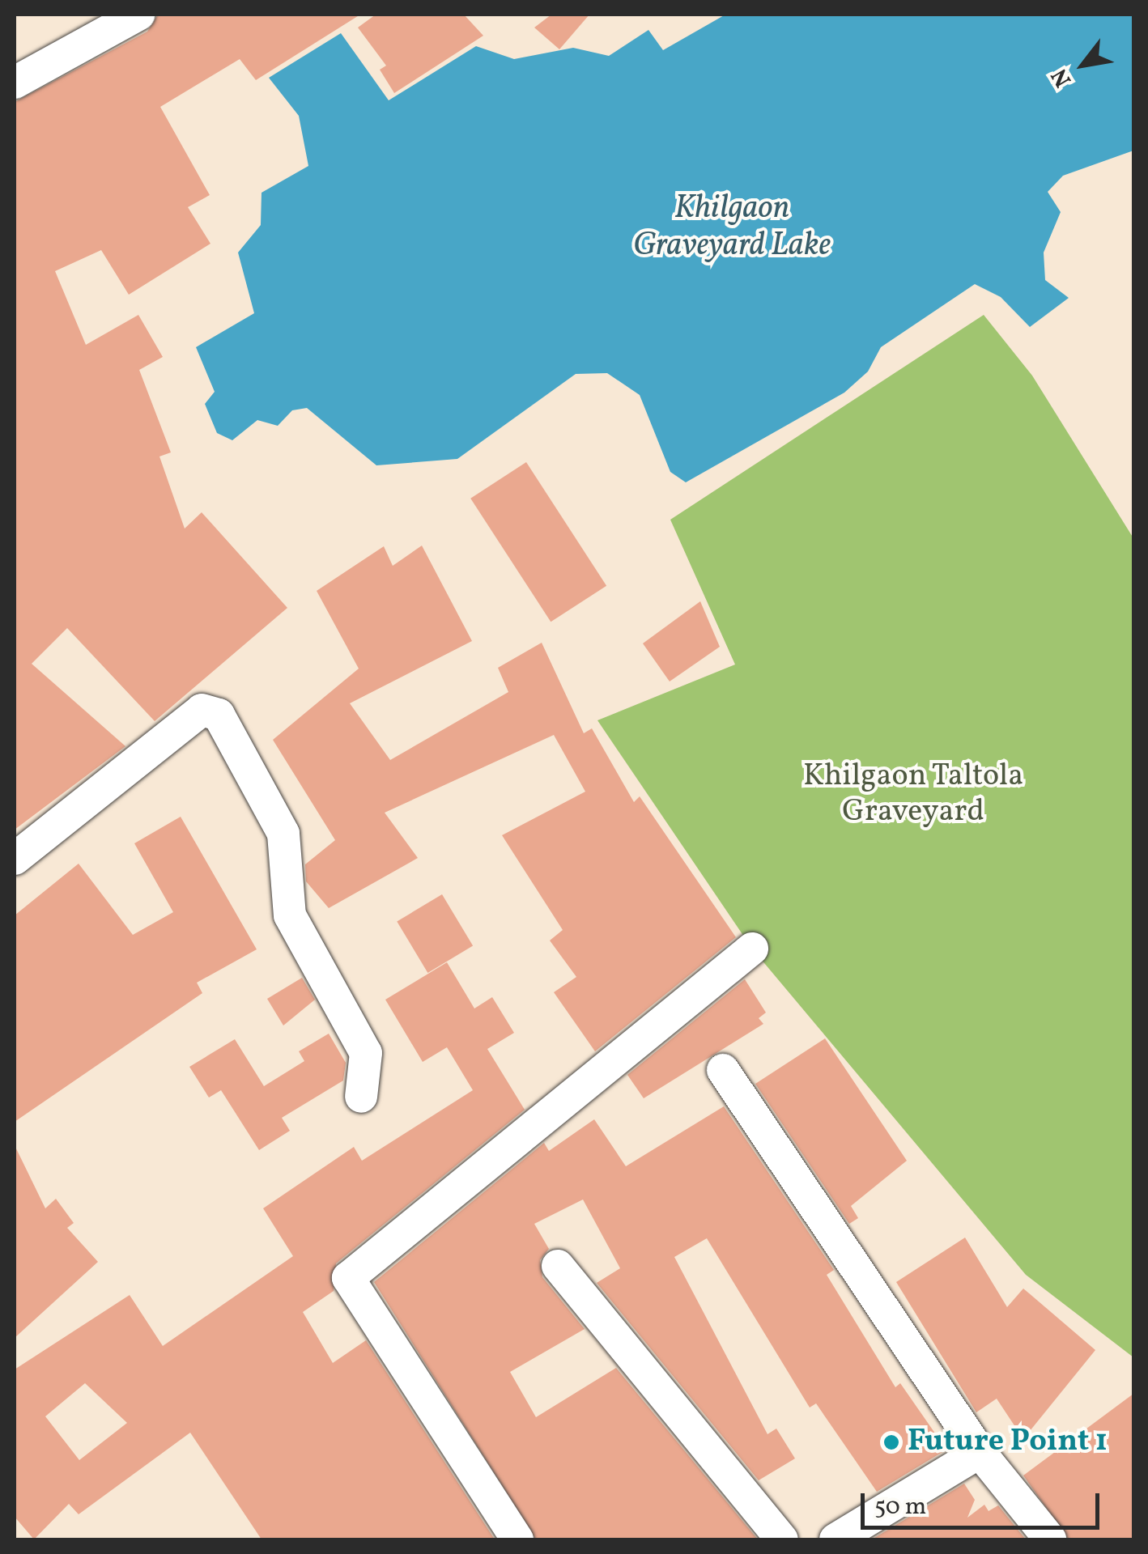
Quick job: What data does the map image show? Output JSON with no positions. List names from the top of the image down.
{
  "water": ["Khilgaon Graveyard Lake"],
  "parks": ["Khilgaon Taltola Graveyard"],
  "places": ["Future Point 1"],
  "scale_bar": "50 m",
  "north": "bottom left"
}
